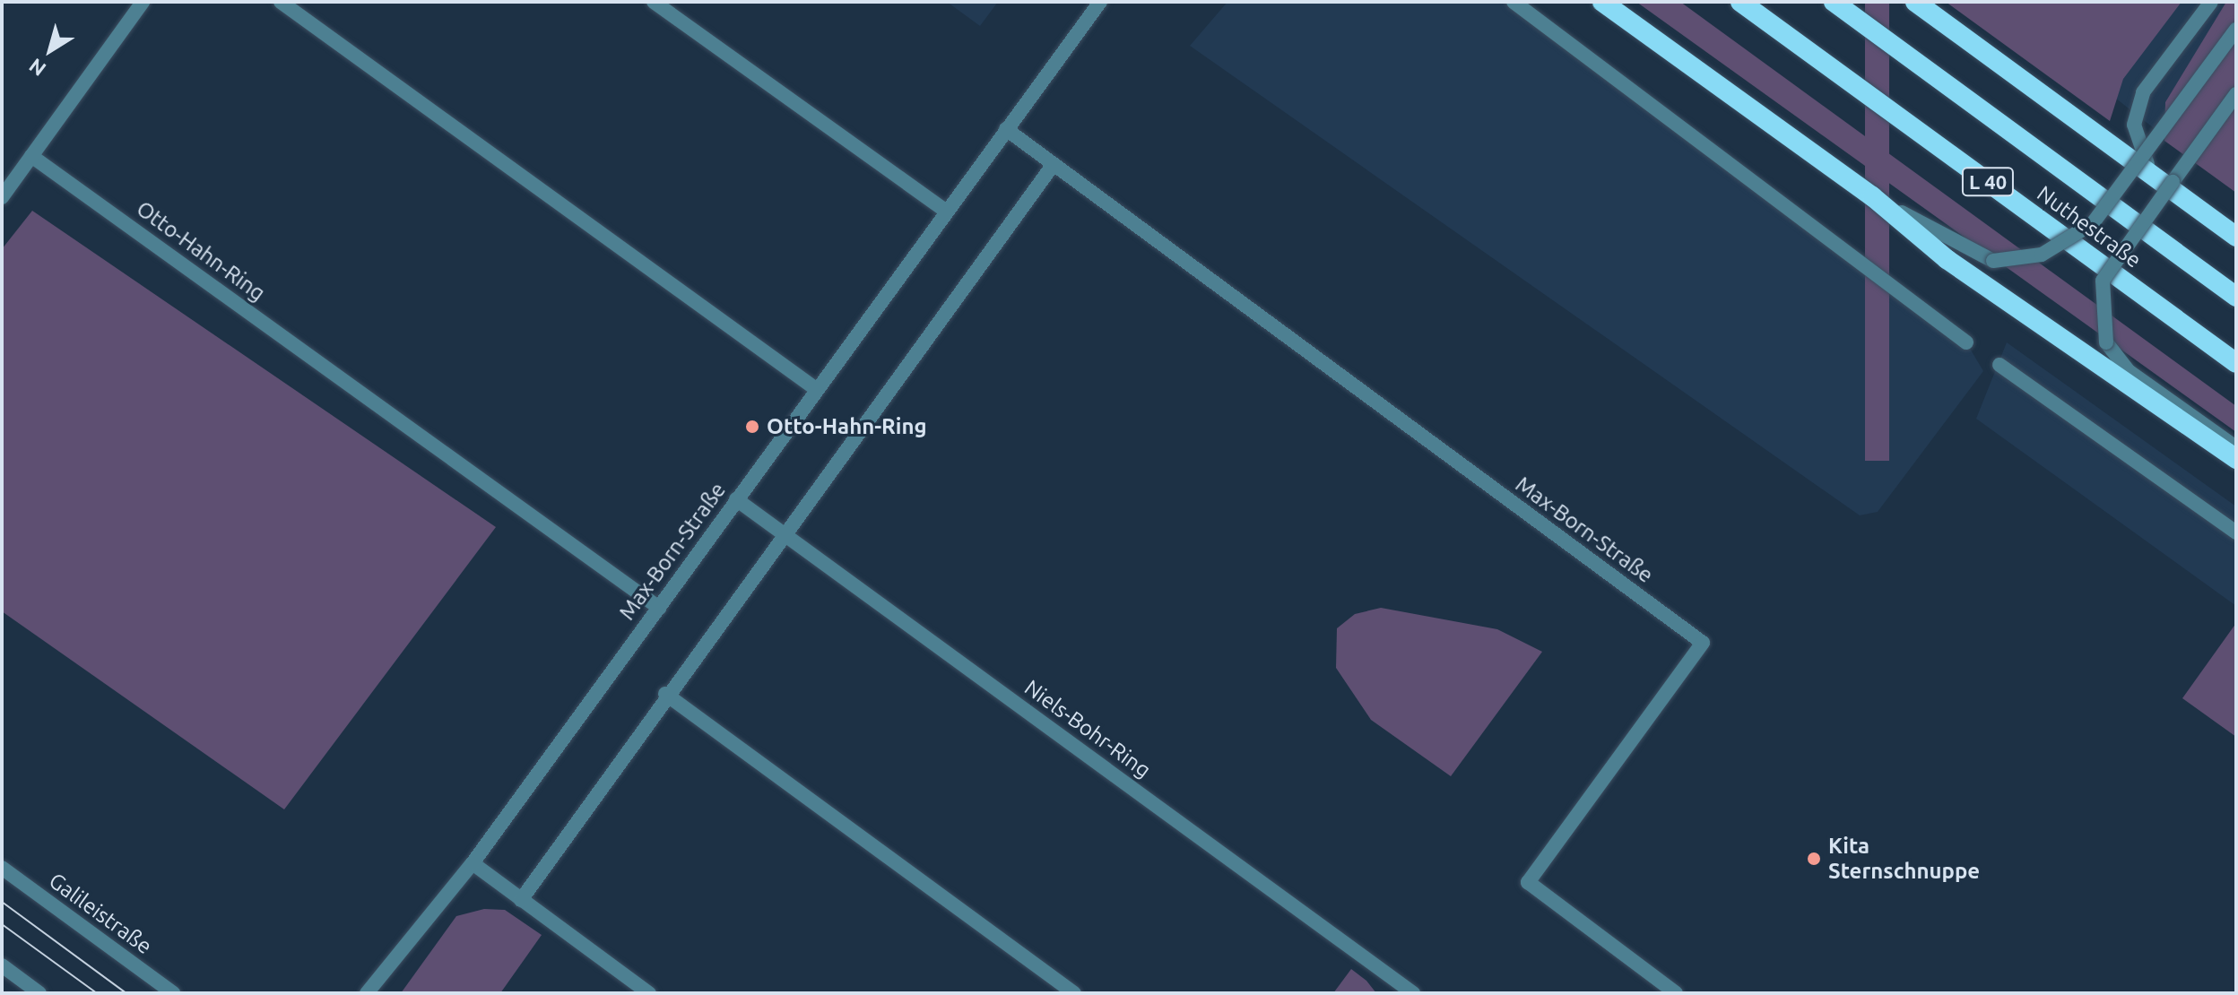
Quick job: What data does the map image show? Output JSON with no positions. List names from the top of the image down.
{
  "streets": {
    "highway": ["L 40", "Nuthestraße"],
    "street": [
      "Otto-Hahn-Ring",
      "Max-Born-Straße",
      "Niels-Bohr-Ring",
      "Galileistraße"
    ]
  },
  "crossings": [
    ["Otto-Hahn-Ring", "Max-Born-Straße"],
    ["Max-Born-Straße", "Niels-Bohr-Ring"]
  ],
  "places": ["Otto-Hahn-Ring", "Kita Sternschnuppe"],
  "north": "bottom left"
}
